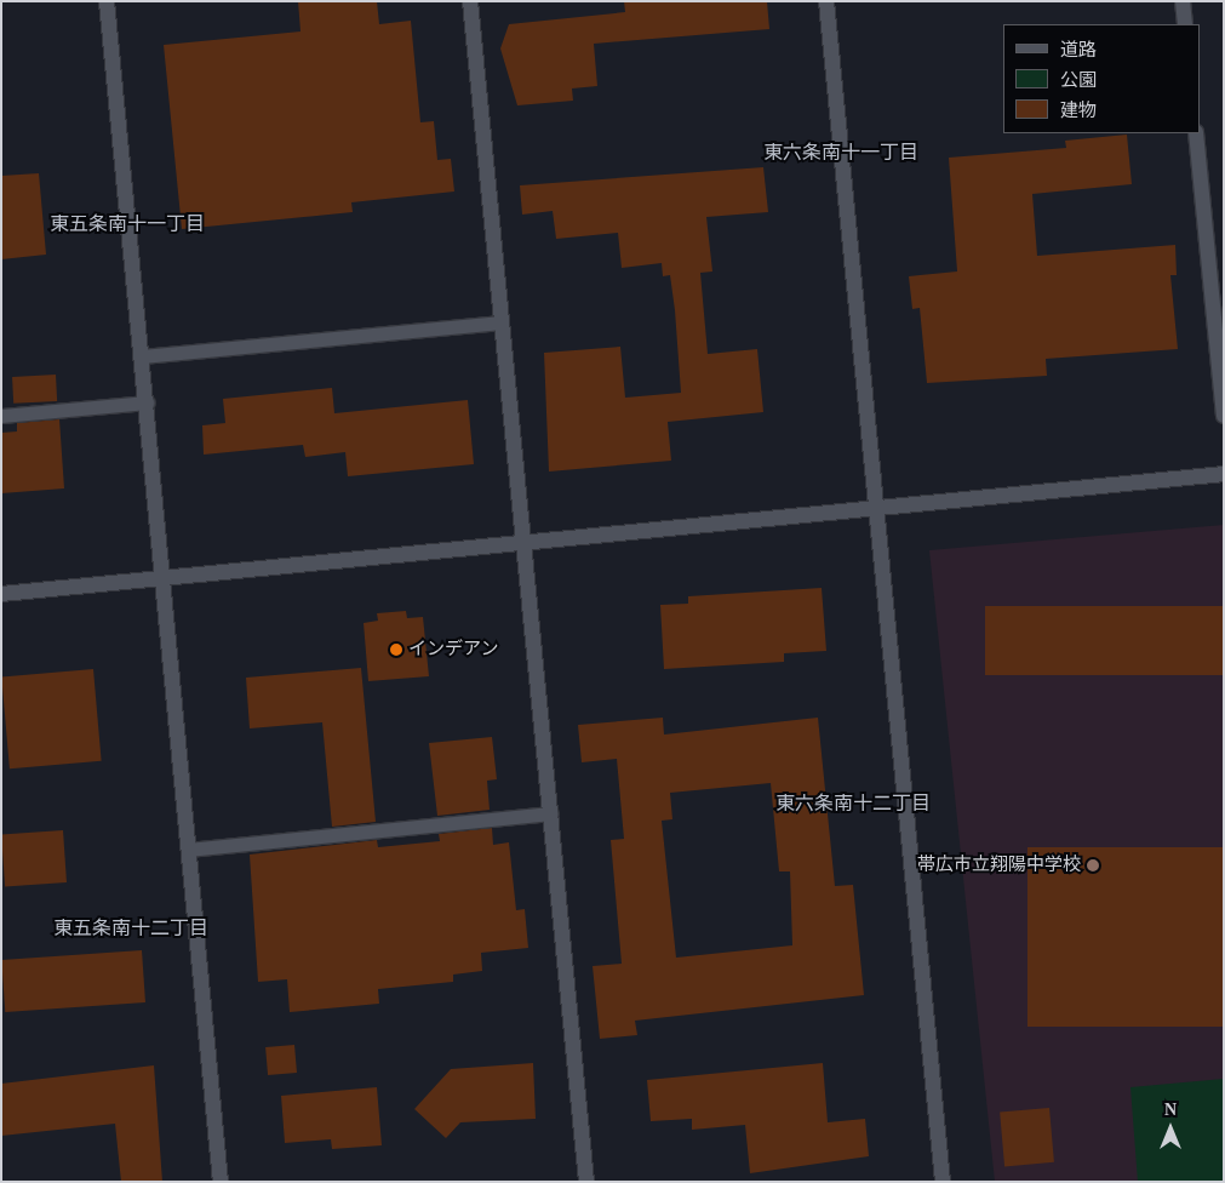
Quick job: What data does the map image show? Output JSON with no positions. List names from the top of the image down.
{
  "districts": [
    "東六条南十一丁目",
    "東五条南十一丁目",
    "東六条南十二丁目",
    "東五条南十二丁目"
  ],
  "places": ["インデアン", "帯広市立翔陽中学校"],
  "legend": ["道路", "公園", "建物"],
  "north": "top"
}
